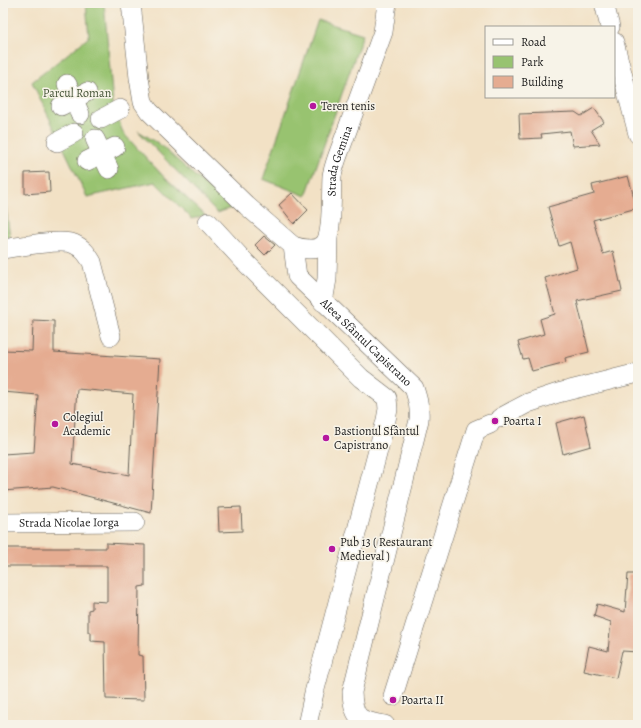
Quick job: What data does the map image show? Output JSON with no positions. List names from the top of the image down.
{
  "streets": {
    "street": ["Strada Gemina", "Aleea Sfântul Capistrano", "Strada Nicolae Iorga"]
  },
  "crossings": [
    ["Strada Gemina", "Aleea Sfântul Capistrano"]
  ],
  "parks": ["Parcul Roman"],
  "places": [
    "Teren tenis",
    "Poarta I",
    "Colegiul Academic",
    "Bastionul Sfântul Capistrano",
    "Pub 13 ( Restaurant Medieval )",
    "Poarta II"
  ],
  "legend": ["Road", "Park", "Building"]
}
